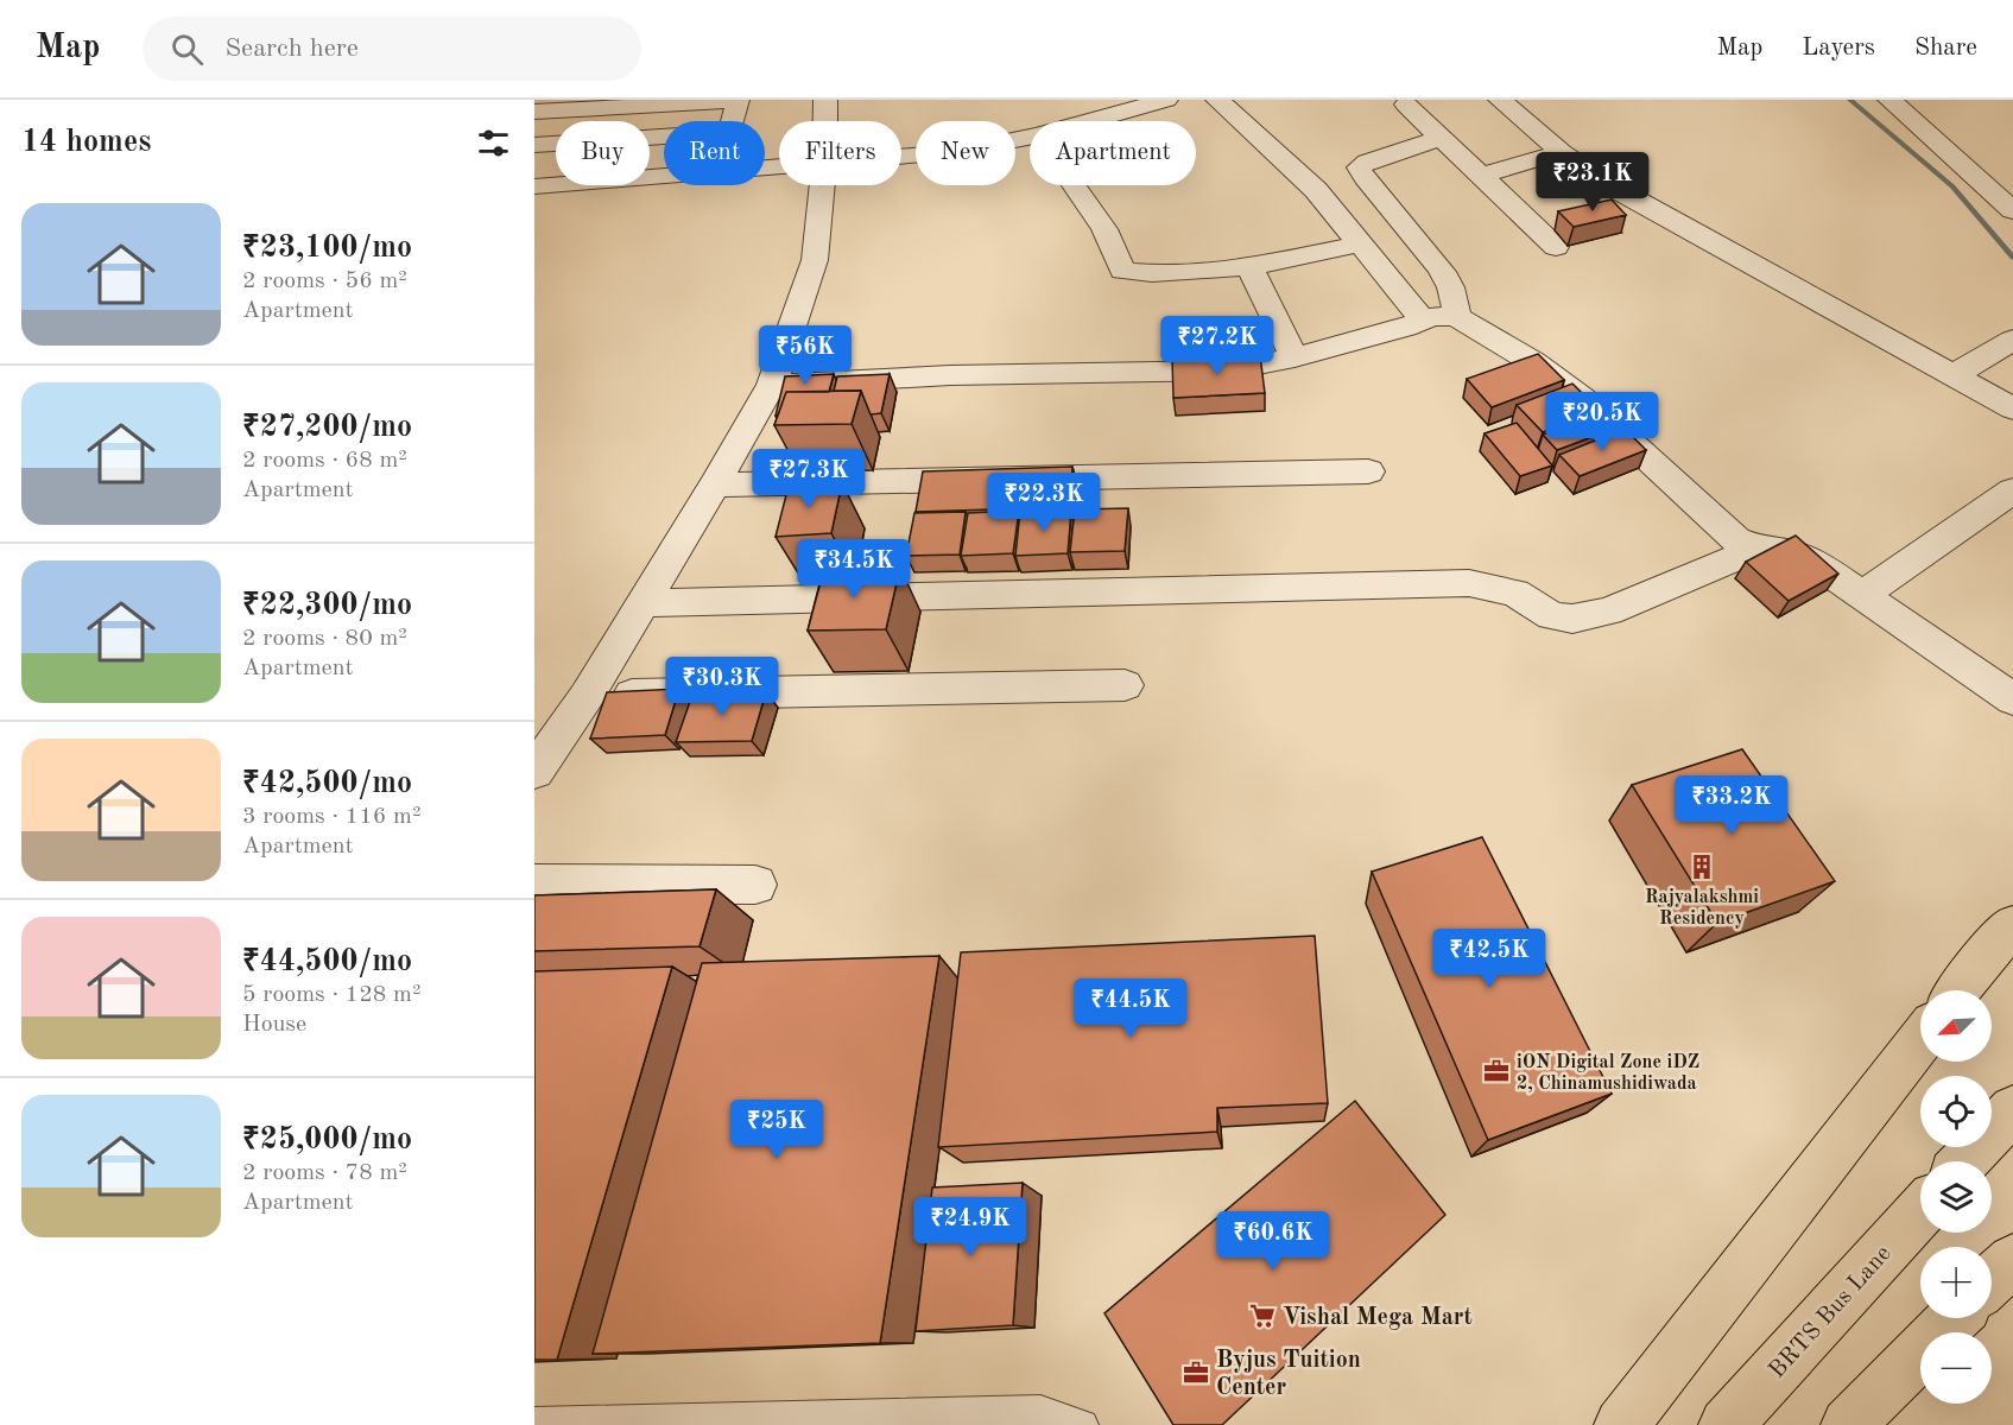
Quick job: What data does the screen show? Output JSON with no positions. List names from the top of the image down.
{
  "streets": {
    "main road": ["BRTS Bus Lane"]
  },
  "places": {
    "building": ["Rajyalakshmi Residency"],
    "office": ["iON Digital Zone iDZ 2, Chinamushidiwada", "Byjus Tuition Center"],
    "supermarket": ["Vishal Mega Mart"]
  },
  "north": "bottom left",
  "page": {
    "header": "Map",
    "search": "Search here",
    "nav": ["Map", "Layers", "Share"],
    "heading": "14 homes",
    "chip": [
      "Buy",
      "Rent",
      "Filters",
      "New",
      "Apartment"
    ],
    "price": [
      "₹23.1K",
      "₹27.2K",
      "₹56K",
      "₹20.5K",
      "₹27.3K",
      "₹22.3K",
      "₹34.5K",
      "₹30.3K",
      "₹33.2K",
      "₹42.5K",
      "₹44.5K",
      "₹25K",
      "₹24.9K",
      "₹60.6K"
    ],
    "list": [
      {
        "name": "₹23,100/mo",
        "note": "2 rooms · 56 m² · Apartment"
      },
      {
        "name": "₹27,200/mo",
        "note": "2 rooms · 68 m² · Apartment"
      },
      {
        "name": "₹22,300/mo",
        "note": "2 rooms · 80 m² · Apartment"
      },
      {
        "name": "₹42,500/mo",
        "note": "3 rooms · 116 m² · Apartment"
      },
      {
        "name": "₹44,500/mo",
        "note": "5 rooms · 128 m² · House"
      },
      {
        "name": "₹25,000/mo",
        "note": "2 rooms · 78 m² · Apartment"
      }
    ],
    "map_buttons": ["+", "−"]
  }
}
